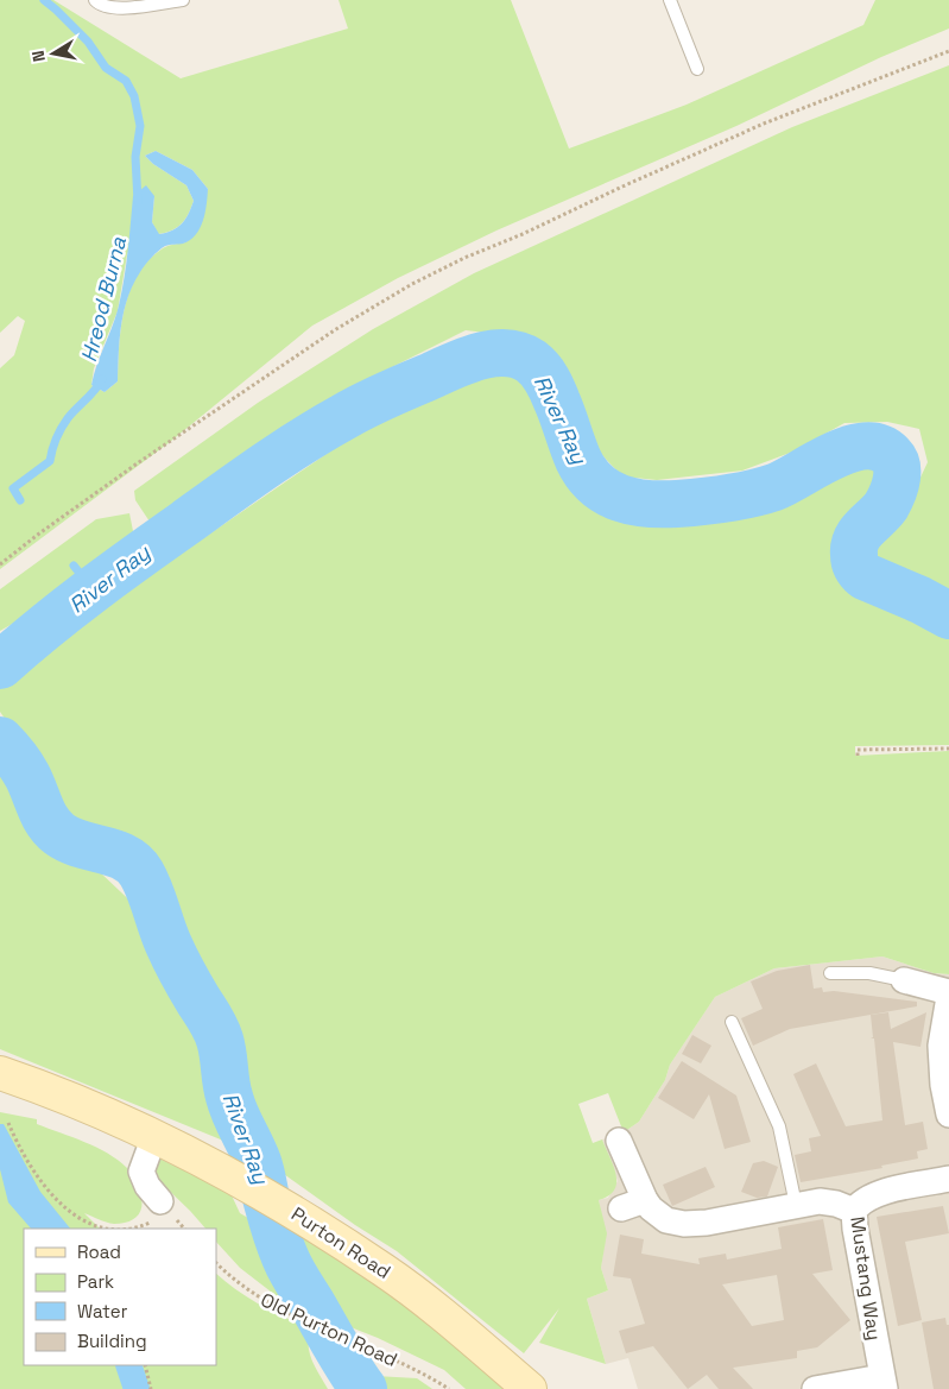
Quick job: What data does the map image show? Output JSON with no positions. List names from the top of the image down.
{
  "streets": {
    "main road": ["Purton Road"],
    "street": ["Mustang Way"],
    "path": ["Old Purton Road"]
  },
  "water": ["Hreod Burna", "River Ray"],
  "legend": [
    "Road",
    "Park",
    "Water",
    "Building"
  ],
  "north": "left"
}
